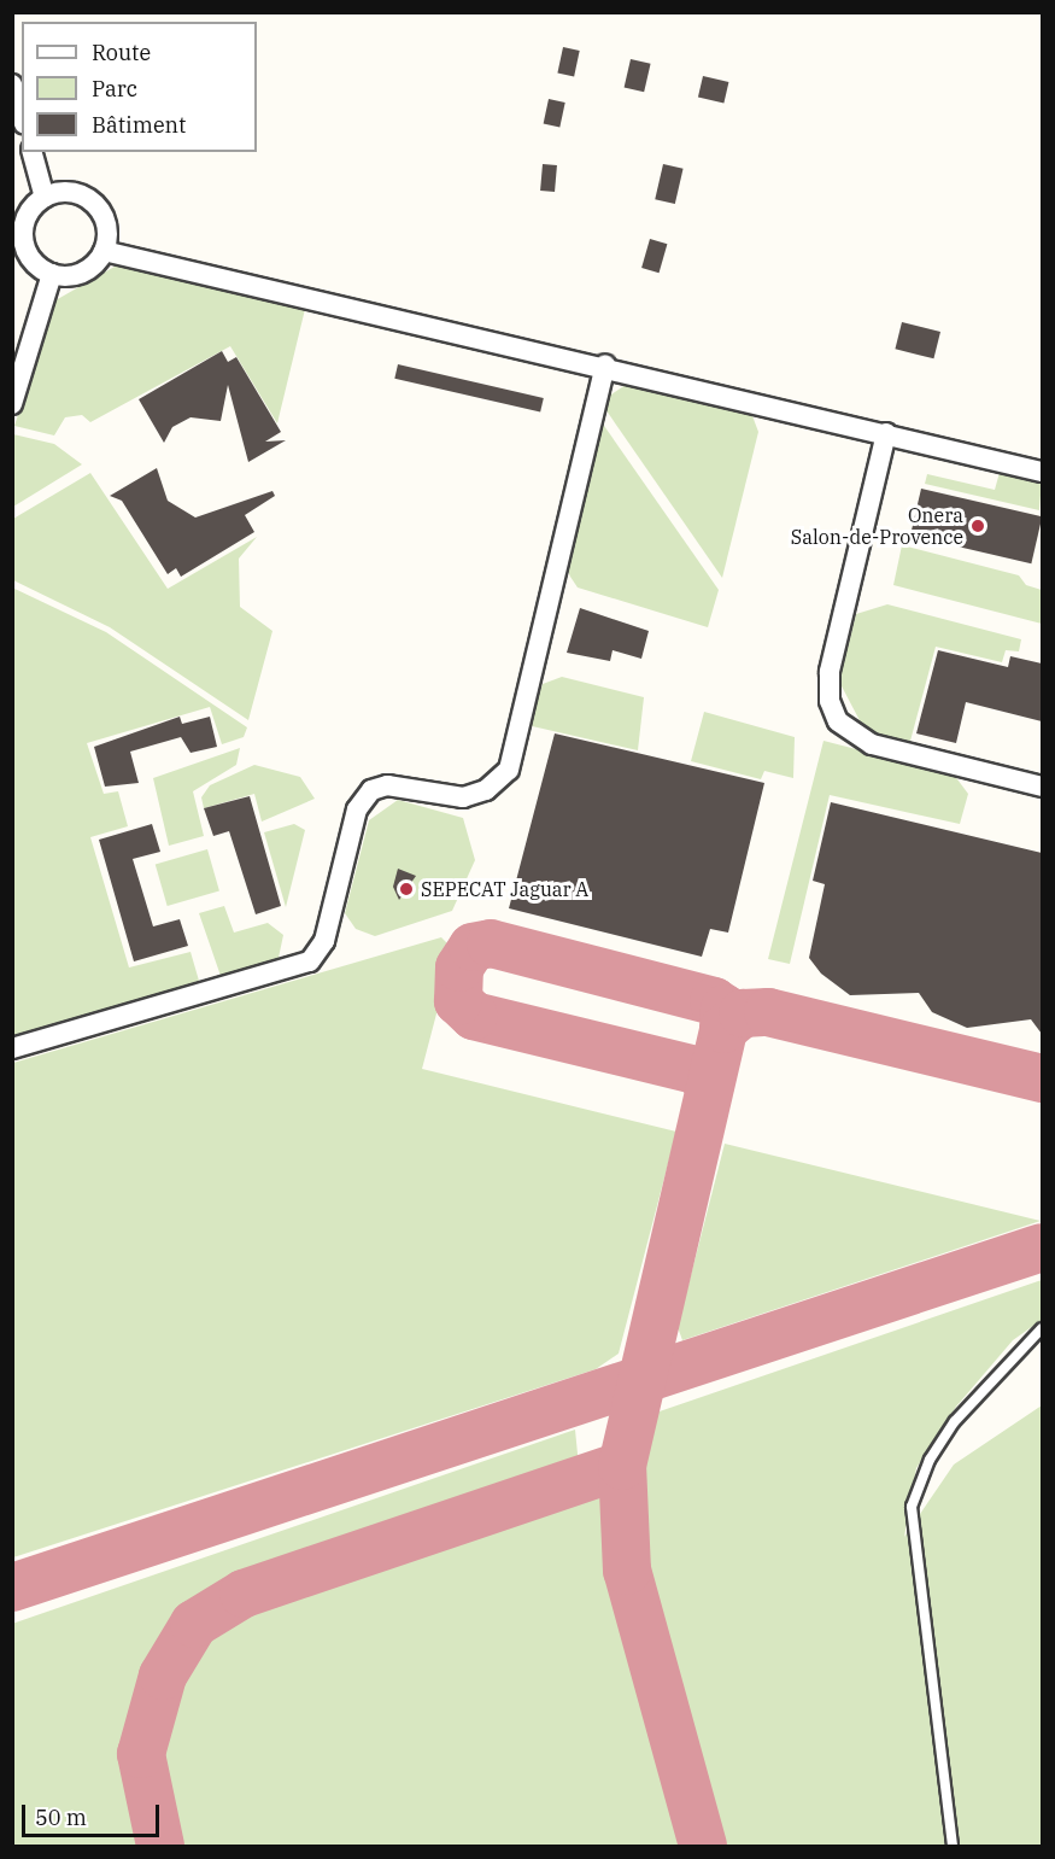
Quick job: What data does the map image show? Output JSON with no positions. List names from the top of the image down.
{
  "places": ["Onera Salon-de-Provence", "SEPECAT Jaguar A"],
  "legend": ["Route", "Parc", "Bâtiment"],
  "scale_bar": "50 m"
}
